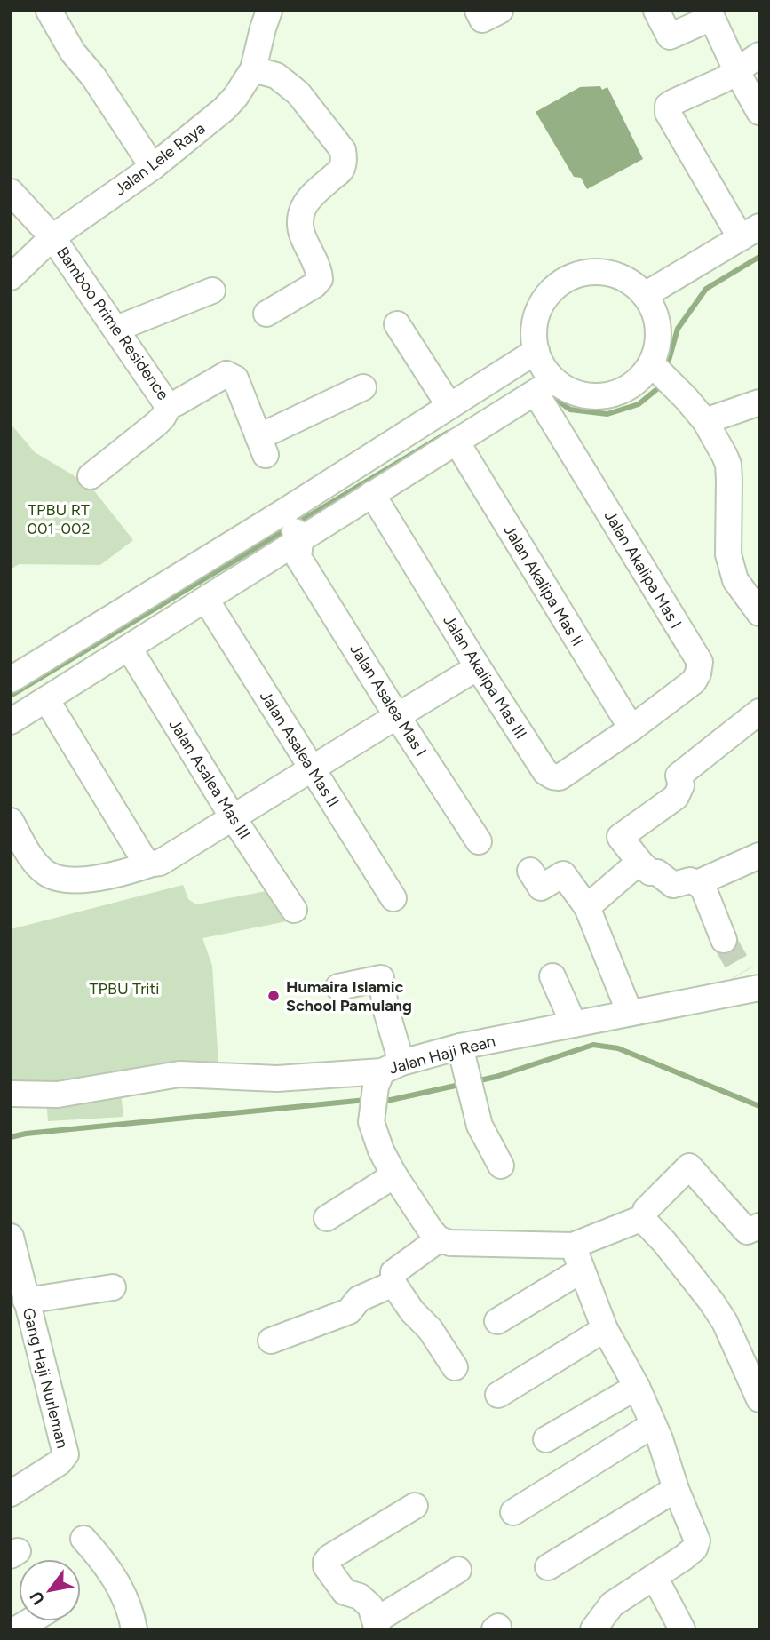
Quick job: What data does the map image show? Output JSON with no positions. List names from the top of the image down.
{
  "streets": {
    "street": [
      "Jalan Lele Raya",
      "Bamboo Prime Residence",
      "Jalan Akalipa Mas I",
      "Jalan Akalipa Mas II",
      "Jalan Akalipa Mas III",
      "Jalan Asalea Mas I",
      "Jalan Asalea Mas II",
      "Jalan Asalea Mas III",
      "Jalan Haji Rean",
      "Gang Haji Nurleman"
    ]
  },
  "crossings": [
    ["Jalan Lele Raya", "Bamboo Prime Residence"],
    ["Jalan Akalipa Mas I", "Jalan Akalipa Mas II"],
    ["Jalan Akalipa Mas I", "Jalan Akalipa Mas III"],
    ["Jalan Akalipa Mas II", "Jalan Akalipa Mas III"]
  ],
  "parks": ["TPBU RT 001-002", "TPBU Triti"],
  "places": ["Humaira Islamic School Pamulang"],
  "north": "bottom left"
}
